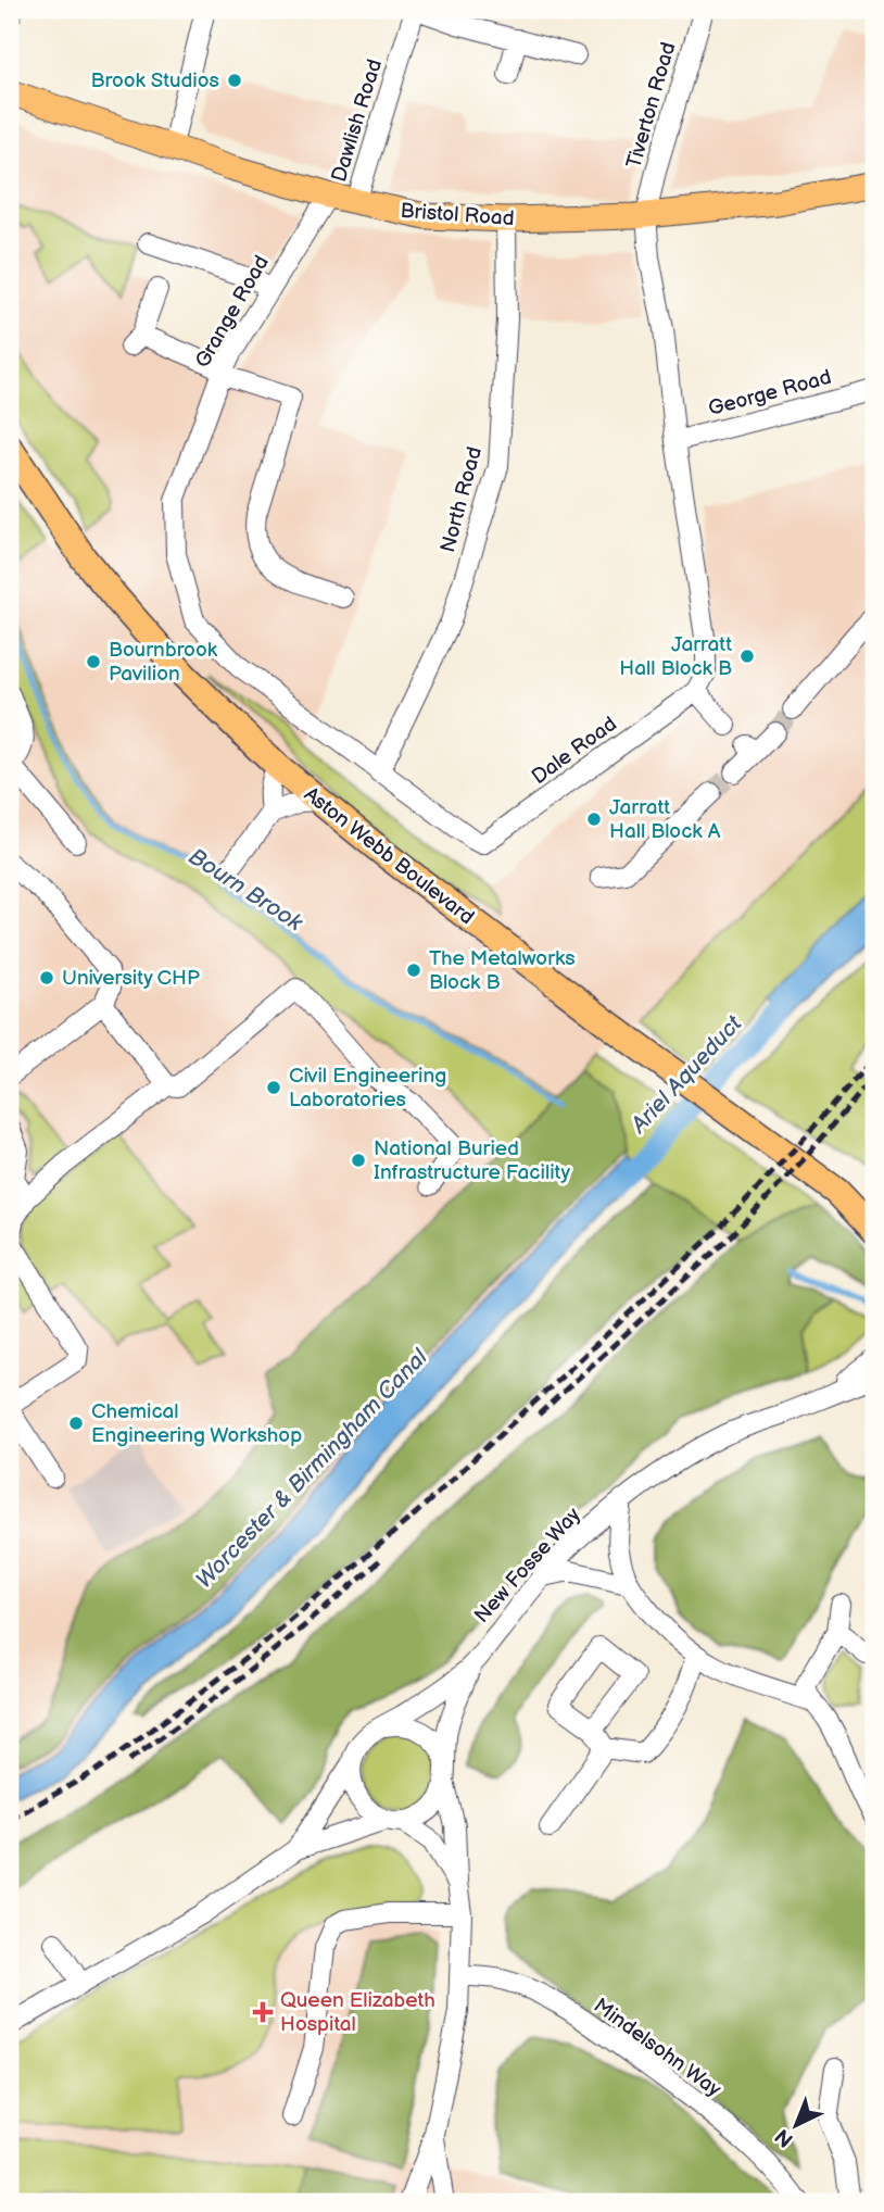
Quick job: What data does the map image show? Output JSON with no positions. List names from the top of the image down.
{
  "streets": {
    "highway": ["Aston Webb Boulevard"],
    "main road": ["Bristol Road"],
    "street": [
      "Tiverton Road",
      "Dawlish Road",
      "Grange Road",
      "George Road",
      "North Road",
      "Dale Road",
      "New Fosse Way",
      "Mindelsohn Way"
    ]
  },
  "crossings": [
    ["Tiverton Road", "Bristol Road"],
    ["Dawlish Road", "Bristol Road"],
    ["Bristol Road", "Grange Road"],
    ["Bristol Road", "North Road"],
    ["Grange Road", "Dale Road"],
    ["North Road", "Dale Road"]
  ],
  "water": ["Bourn Brook", "Ariel Aqueduct", "Worcester & Birmingham Canal"],
  "places": {
    "other": [
      "Brook Studios",
      "Jarratt Hall Block B",
      "Bournbrook Pavilion",
      "Jarratt Hall Block A",
      "The Metalworks Block B",
      "University CHP",
      "Civil Engineering Laboratories",
      "National Buried Infrastructure Facility",
      "Chemical Engineering Workshop"
    ],
    "health": ["Queen Elizabeth Hospital"]
  },
  "north": "bottom left"
}
